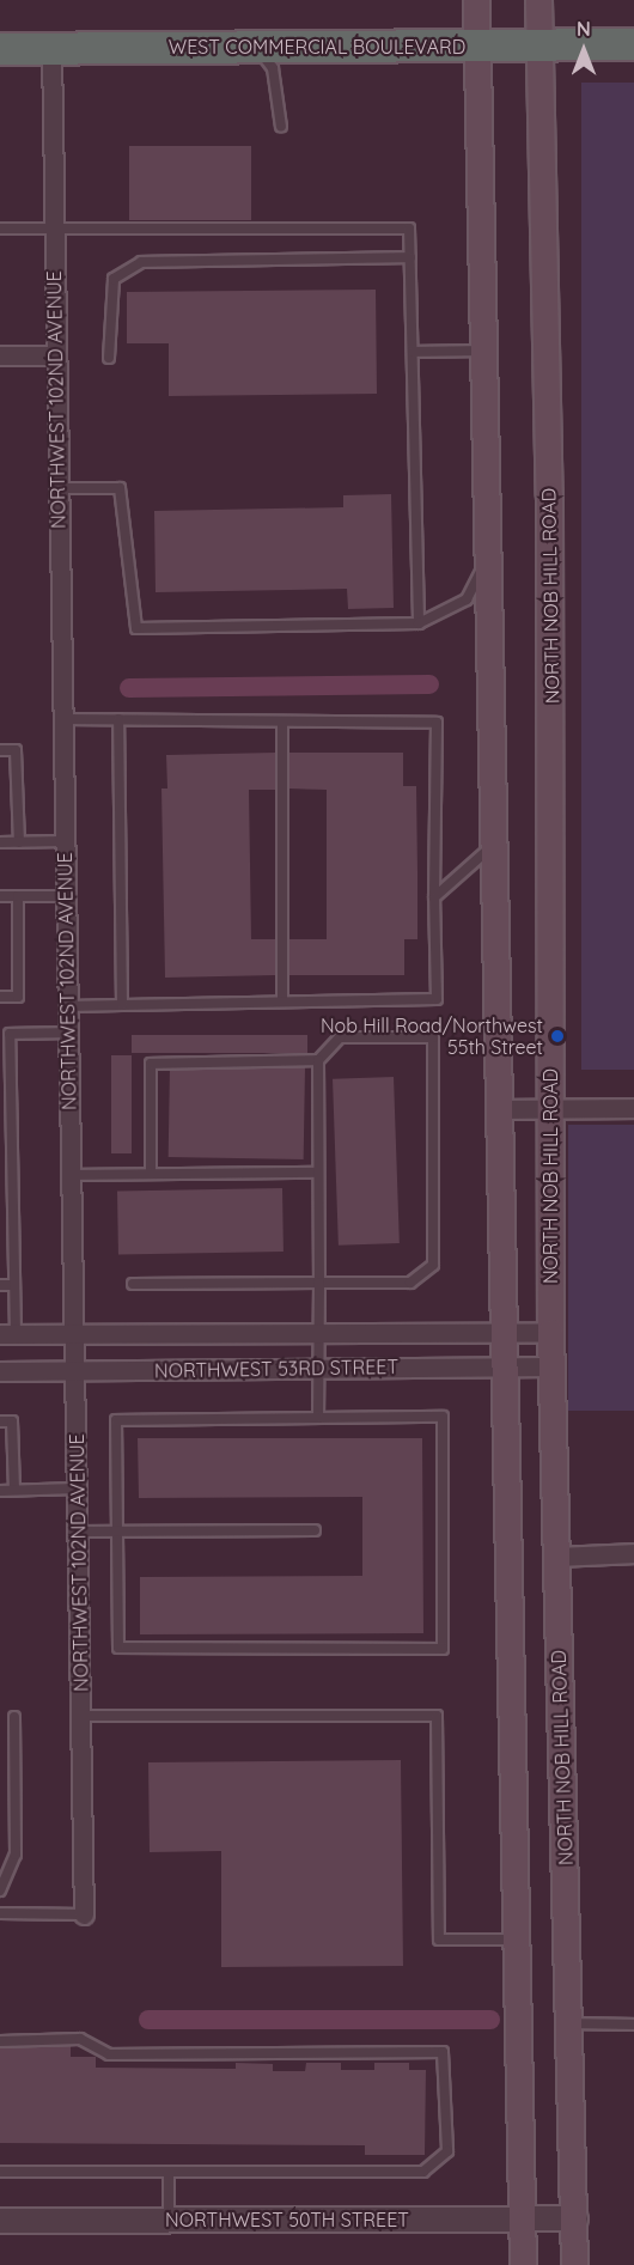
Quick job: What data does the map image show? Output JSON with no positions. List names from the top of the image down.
{
  "streets": {
    "highway": ["WEST COMMERCIAL BOULEVARD"],
    "main road": ["NORTH NOB HILL ROAD"],
    "street": ["NORTHWEST 102ND AVENUE", "NORTHWEST 53RD STREET", "NORTHWEST 50TH STREET"]
  },
  "crossings": [
    ["WEST COMMERCIAL BOULEVARD", "NORTHWEST 102ND AVENUE"],
    ["WEST COMMERCIAL BOULEVARD", "NORTH NOB HILL ROAD"],
    ["NORTHWEST 102ND AVENUE", "NORTHWEST 53RD STREET"],
    ["NORTH NOB HILL ROAD", "NORTHWEST 53RD STREET"],
    ["NORTH NOB HILL ROAD", "NORTHWEST 50TH STREET"]
  ],
  "places": ["Nob Hill Road/Northwest 55th Street"],
  "north": "top"
}
